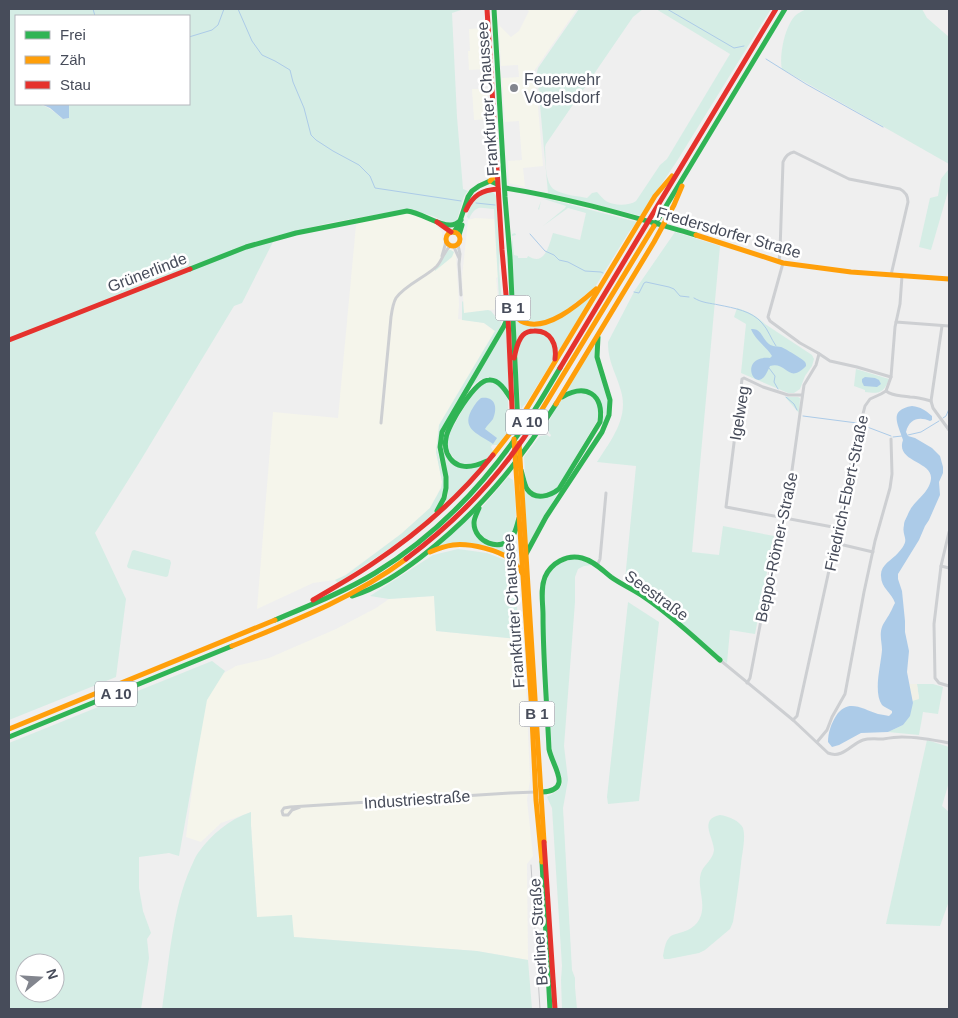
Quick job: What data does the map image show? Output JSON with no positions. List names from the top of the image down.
{
  "streets": {
    "main road": [
      "Frankfurter Chaussee",
      "Fredersdorfer Straße",
      "Grünerlinde",
      "B 1",
      "A 10",
      "Seestraße",
      "Berliner Straße"
    ],
    "street": [
      "Igelweg",
      "Friedrich-Ebert-Straße",
      "Beppo-Römer-Straße",
      "Industriestraße"
    ]
  },
  "crossings": [
    ["Frankfurter Chaussee", "Fredersdorfer Straße"],
    ["Frankfurter Chaussee", "Seestraße"],
    ["Frankfurter Chaussee", "Industriestraße"],
    ["Frankfurter Chaussee", "Berliner Straße"],
    ["Igelweg", "Beppo-Römer-Straße"],
    ["Friedrich-Ebert-Straße", "Seestraße"],
    ["Beppo-Römer-Straße", "Seestraße"],
    ["Seestraße", "Industriestraße"]
  ],
  "places": ["Feuerwehr Vogelsdorf"],
  "legend": ["Frei", "Zäh", "Stau"],
  "north": "right"
}
